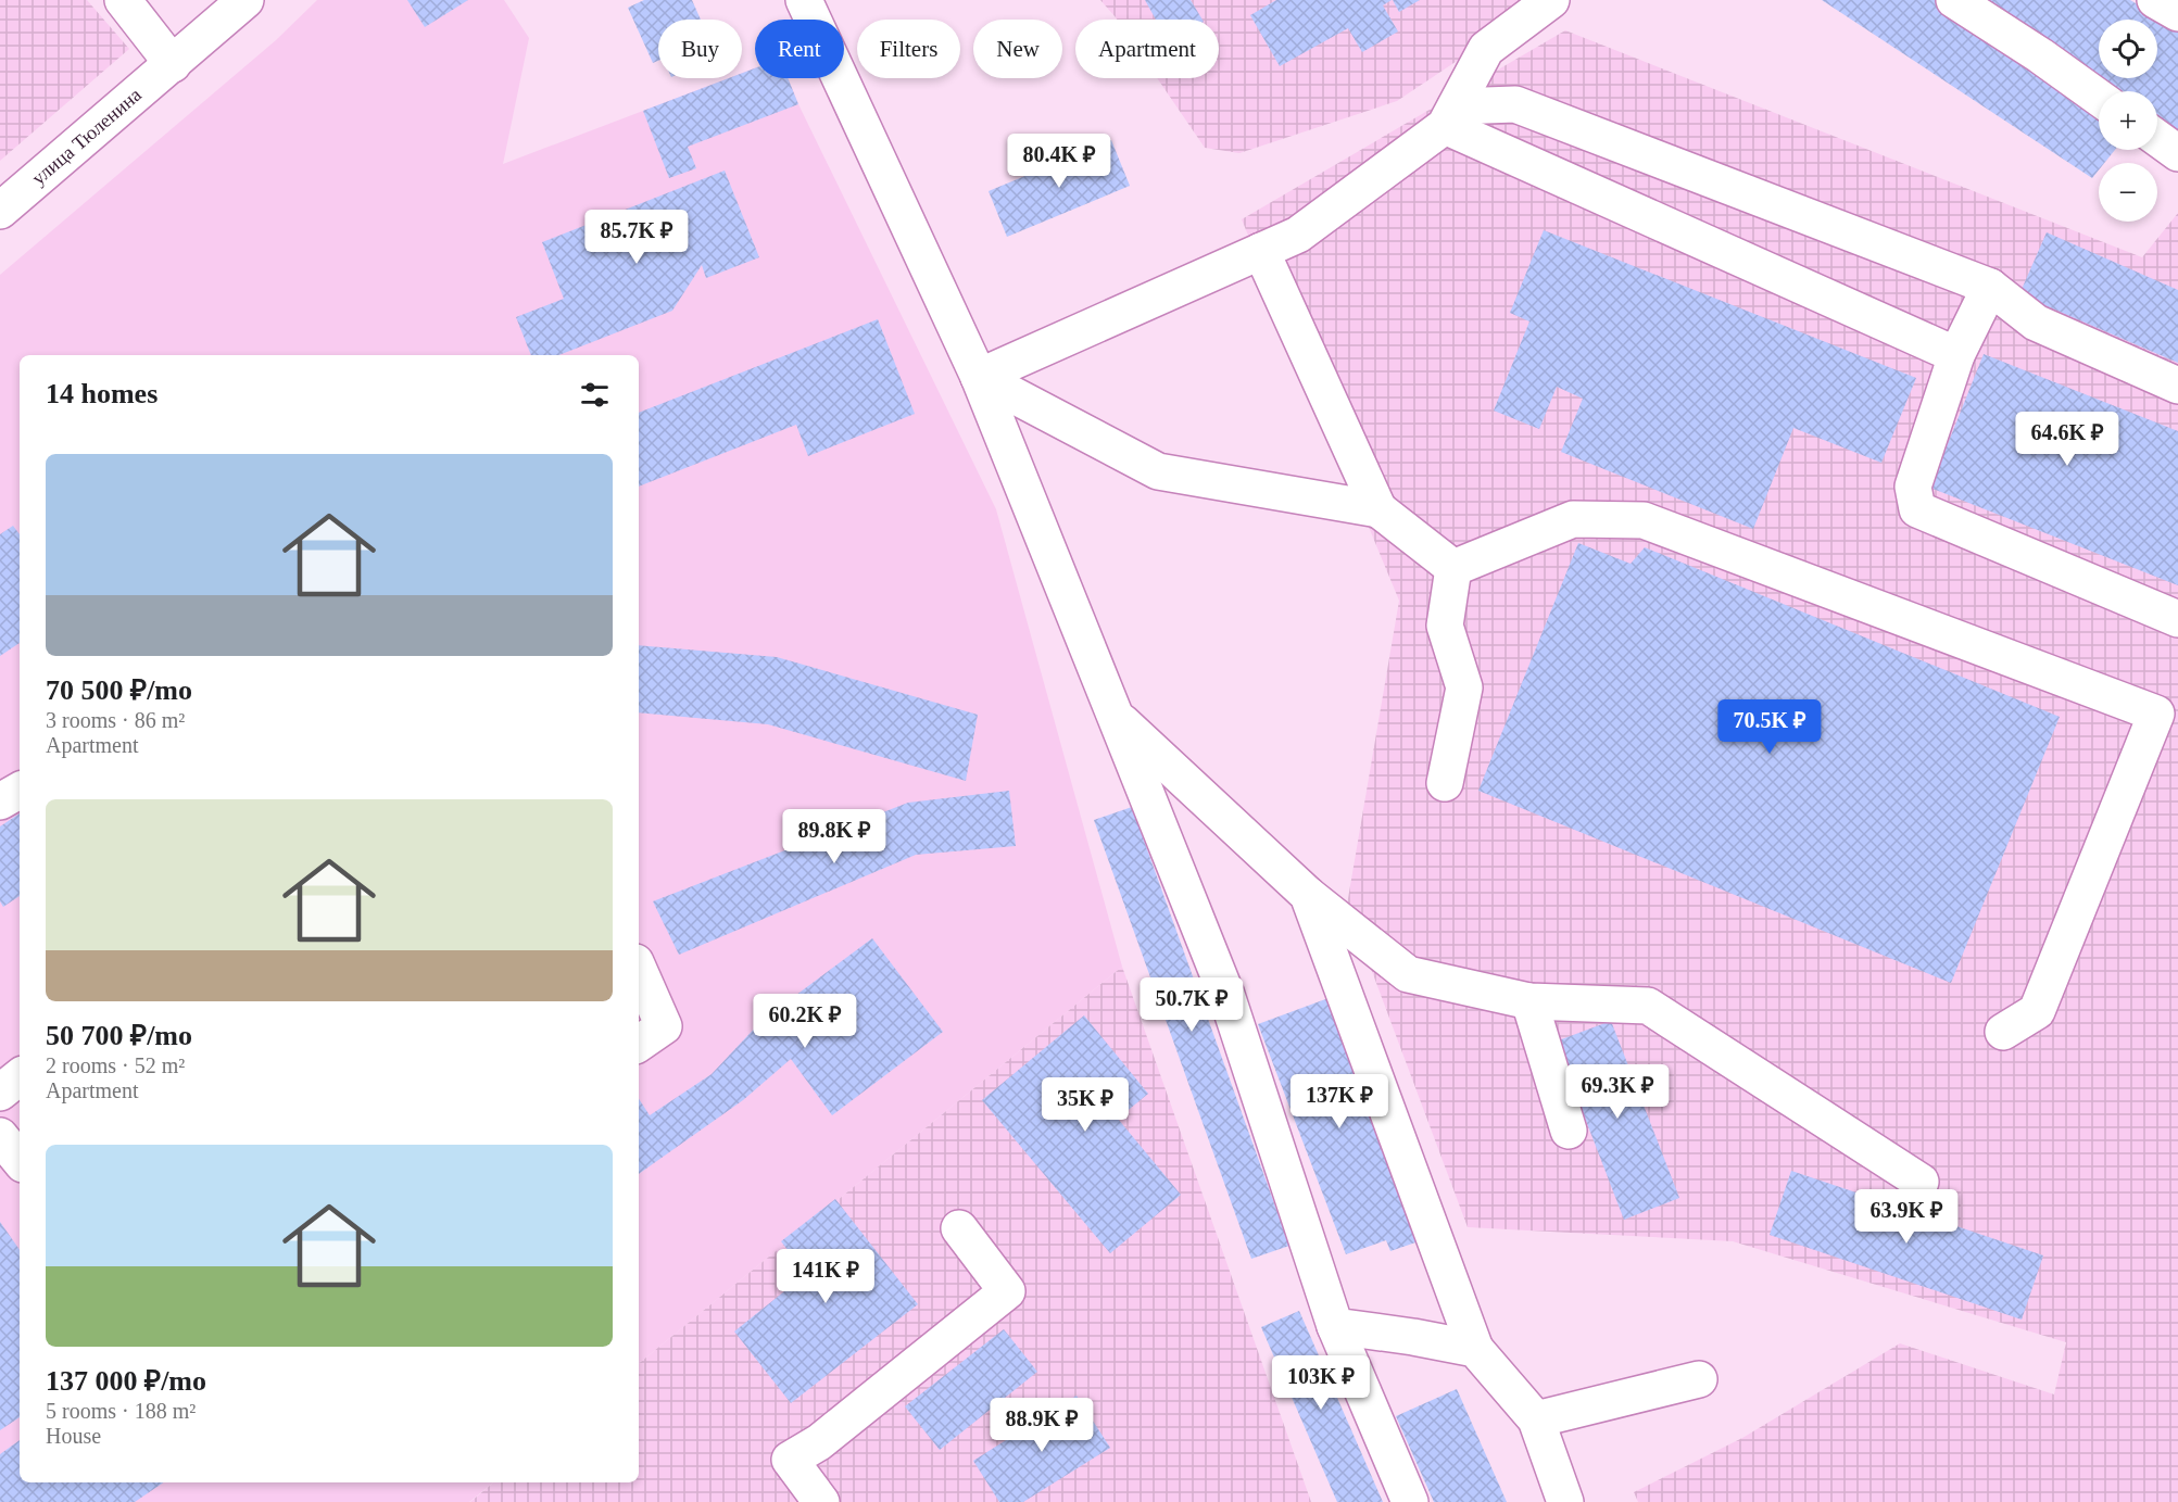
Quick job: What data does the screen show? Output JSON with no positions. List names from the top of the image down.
{
  "streets": {
    "street": ["улица Тюленина"]
  },
  "page": {
    "map_buttons": ["+", "−"],
    "chip": [
      "Buy",
      "Rent",
      "Filters",
      "New",
      "Apartment"
    ],
    "price": [
      "80.4K ₽",
      "85.7K ₽",
      "64.6K ₽",
      "70.5K ₽",
      "89.8K ₽",
      "50.7K ₽",
      "60.2K ₽",
      "69.3K ₽",
      "137K ₽",
      "35K ₽",
      "63.9K ₽",
      "141K ₽",
      "103K ₽",
      "88.9K ₽"
    ],
    "heading": "14 homes",
    "list": [
      {
        "name": "70 500 ₽/mo",
        "note": "3 rooms · 86 m² · Apartment"
      },
      {
        "name": "50 700 ₽/mo",
        "note": "2 rooms · 52 m² · Apartment"
      },
      {
        "name": "137 000 ₽/mo",
        "note": "5 rooms · 188 m² · House"
      }
    ]
  }
}
